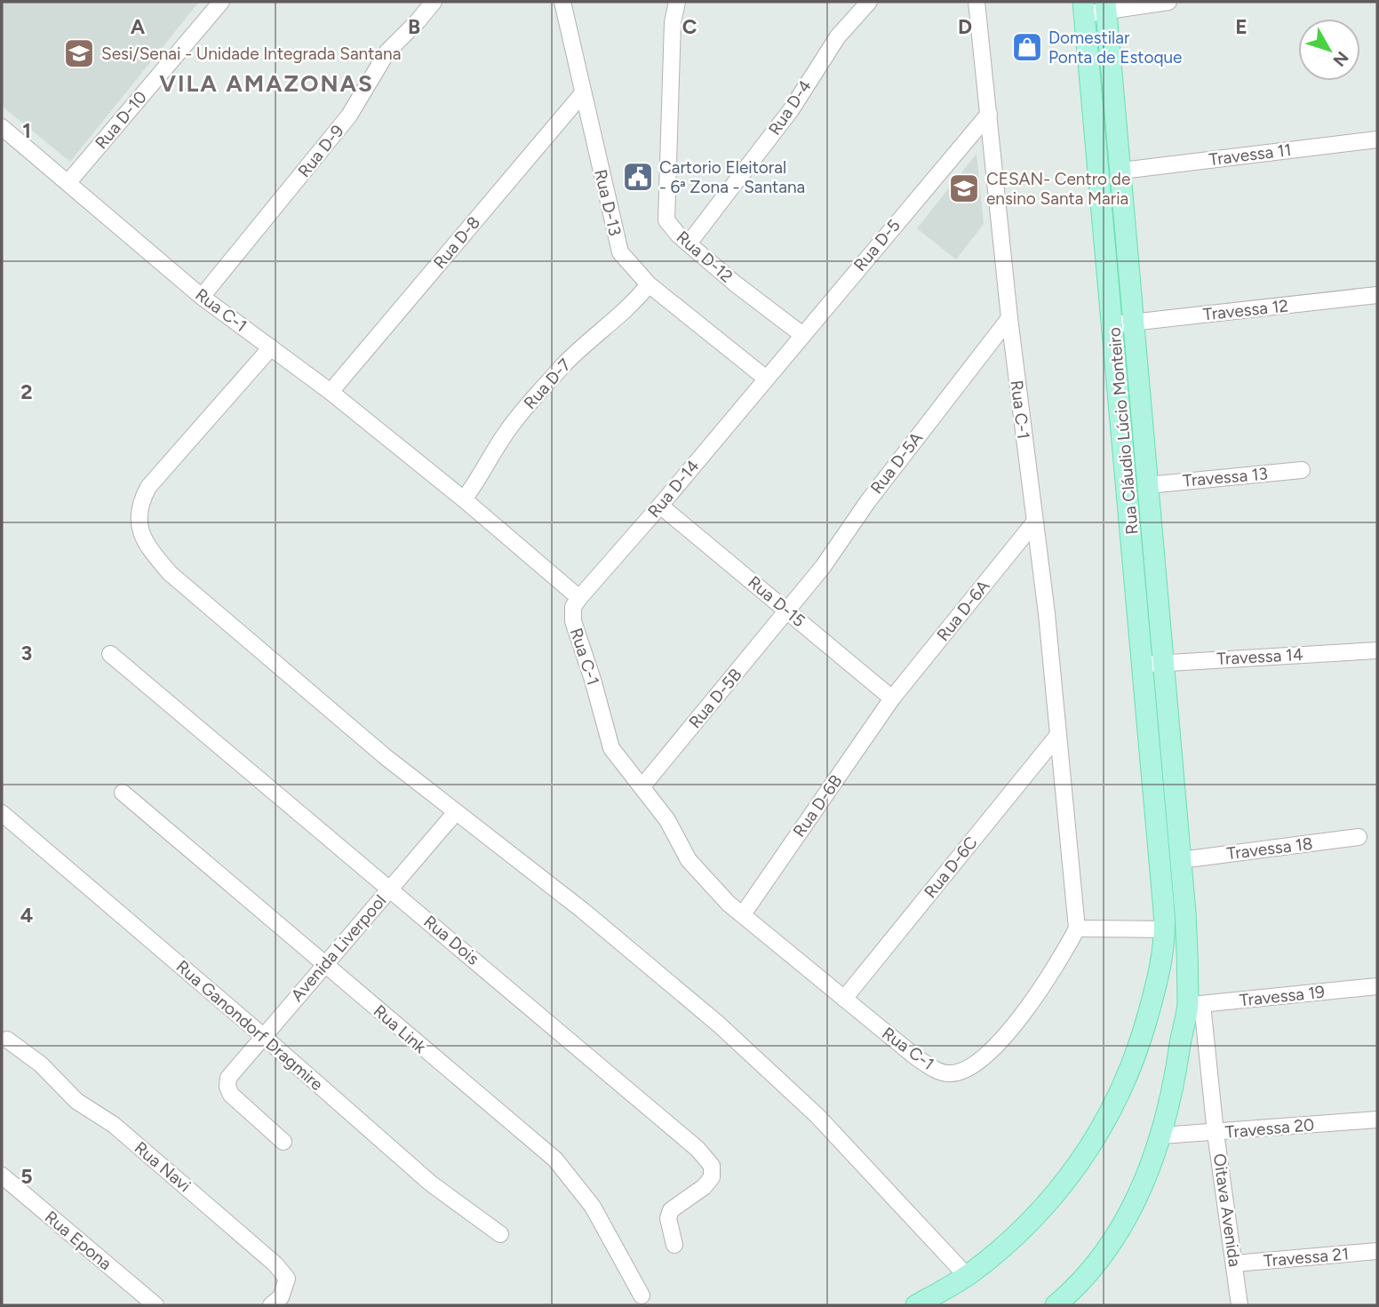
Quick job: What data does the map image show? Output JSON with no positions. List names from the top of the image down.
{
  "streets": {
    "main road": ["Rua Cláudio Lúcio Monteiro"],
    "street": [
      "Rua D-4",
      "Rua D-10",
      "Rua D-9",
      "Travessa 11",
      "Rua D-13",
      "Rua D-8",
      "Rua D-5",
      "Rua D-12",
      "Rua C-1",
      "Travessa 12",
      "Rua D-7",
      "Rua D-5A",
      "Travessa 13",
      "Rua D-14",
      "Rua D-15",
      "Rua D-6A",
      "Travessa 14",
      "Rua D-5B",
      "Rua D-6B",
      "Travessa 18",
      "Rua D-6C",
      "Rua Dois",
      "Avenida Liverpool",
      "Travessa 19",
      "Rua Ganondorf Dragmire",
      "Rua Link",
      "Travessa 20",
      "Rua Navi",
      "Oitava Avenida",
      "Rua Epona",
      "Travessa 21"
    ]
  },
  "crossings": [
    ["Rua D-4", "Rua D-12"],
    ["Rua D-10", "Rua C-1"],
    ["Rua D-9", "Rua C-1"],
    ["Travessa 11", "Rua Cláudio Lúcio Monteiro"],
    ["Rua D-13", "Rua D-8"],
    ["Rua D-13", "Rua D-5"],
    ["Rua D-13", "Rua D-7"],
    ["Rua D-13", "Rua D-14"],
    ["Rua D-8", "Rua C-1"],
    ["Rua D-5", "Rua D-12"],
    ["Rua D-5", "Rua C-1"],
    ["Rua D-5", "Rua D-14"],
    ["Rua C-1", "Rua D-7"],
    ["Rua C-1", "Rua D-5A"],
    ["Rua C-1", "Rua D-14"],
    ["Rua C-1", "Rua D-6A"],
    ["Rua C-1", "Rua D-5B"],
    ["Rua C-1", "Rua D-6B"],
    ["Rua C-1", "Rua D-6C"],
    ["Travessa 12", "Rua Cláudio Lúcio Monteiro"],
    ["Rua Cláudio Lúcio Monteiro", "Travessa 13"],
    ["Rua Cláudio Lúcio Monteiro", "Travessa 14"],
    ["Rua Cláudio Lúcio Monteiro", "Travessa 18"],
    ["Rua Cláudio Lúcio Monteiro", "Travessa 19"],
    ["Rua Cláudio Lúcio Monteiro", "Travessa 20"],
    ["Rua Cláudio Lúcio Monteiro", "Oitava Avenida"],
    ["Rua D-5A", "Rua D-15"],
    ["Rua D-5A", "Rua D-5B"],
    ["Rua D-14", "Rua D-15"],
    ["Rua D-15", "Rua D-6A"],
    ["Rua D-15", "Rua D-5B"],
    ["Rua D-15", "Rua D-6B"],
    ["Rua D-6A", "Rua D-6B"],
    ["Rua Dois", "Avenida Liverpool"],
    ["Avenida Liverpool", "Rua Ganondorf Dragmire"],
    ["Avenida Liverpool", "Rua Link"],
    ["Travessa 19", "Oitava Avenida"],
    ["Travessa 20", "Oitava Avenida"],
    ["Oitava Avenida", "Travessa 21"]
  ],
  "districts": ["VILA AMAZONAS"],
  "places": {
    "shop": ["Domestilar Ponta de Estoque"],
    "school or university": ["Sesi/Senai - Unidade Integrada Santana", "CESAN- Centro de ensino Santa Maria"],
    "public building": ["Cartorio Eleitoral - 6ª Zona - Santana"]
  },
  "north": "bottom right",
  "grid": {
    "columns": [
      "A",
      "B",
      "C",
      "D",
      "E"
    ],
    "rows": [
      "1",
      "2",
      "3",
      "4",
      "5"
    ]
  }
}
